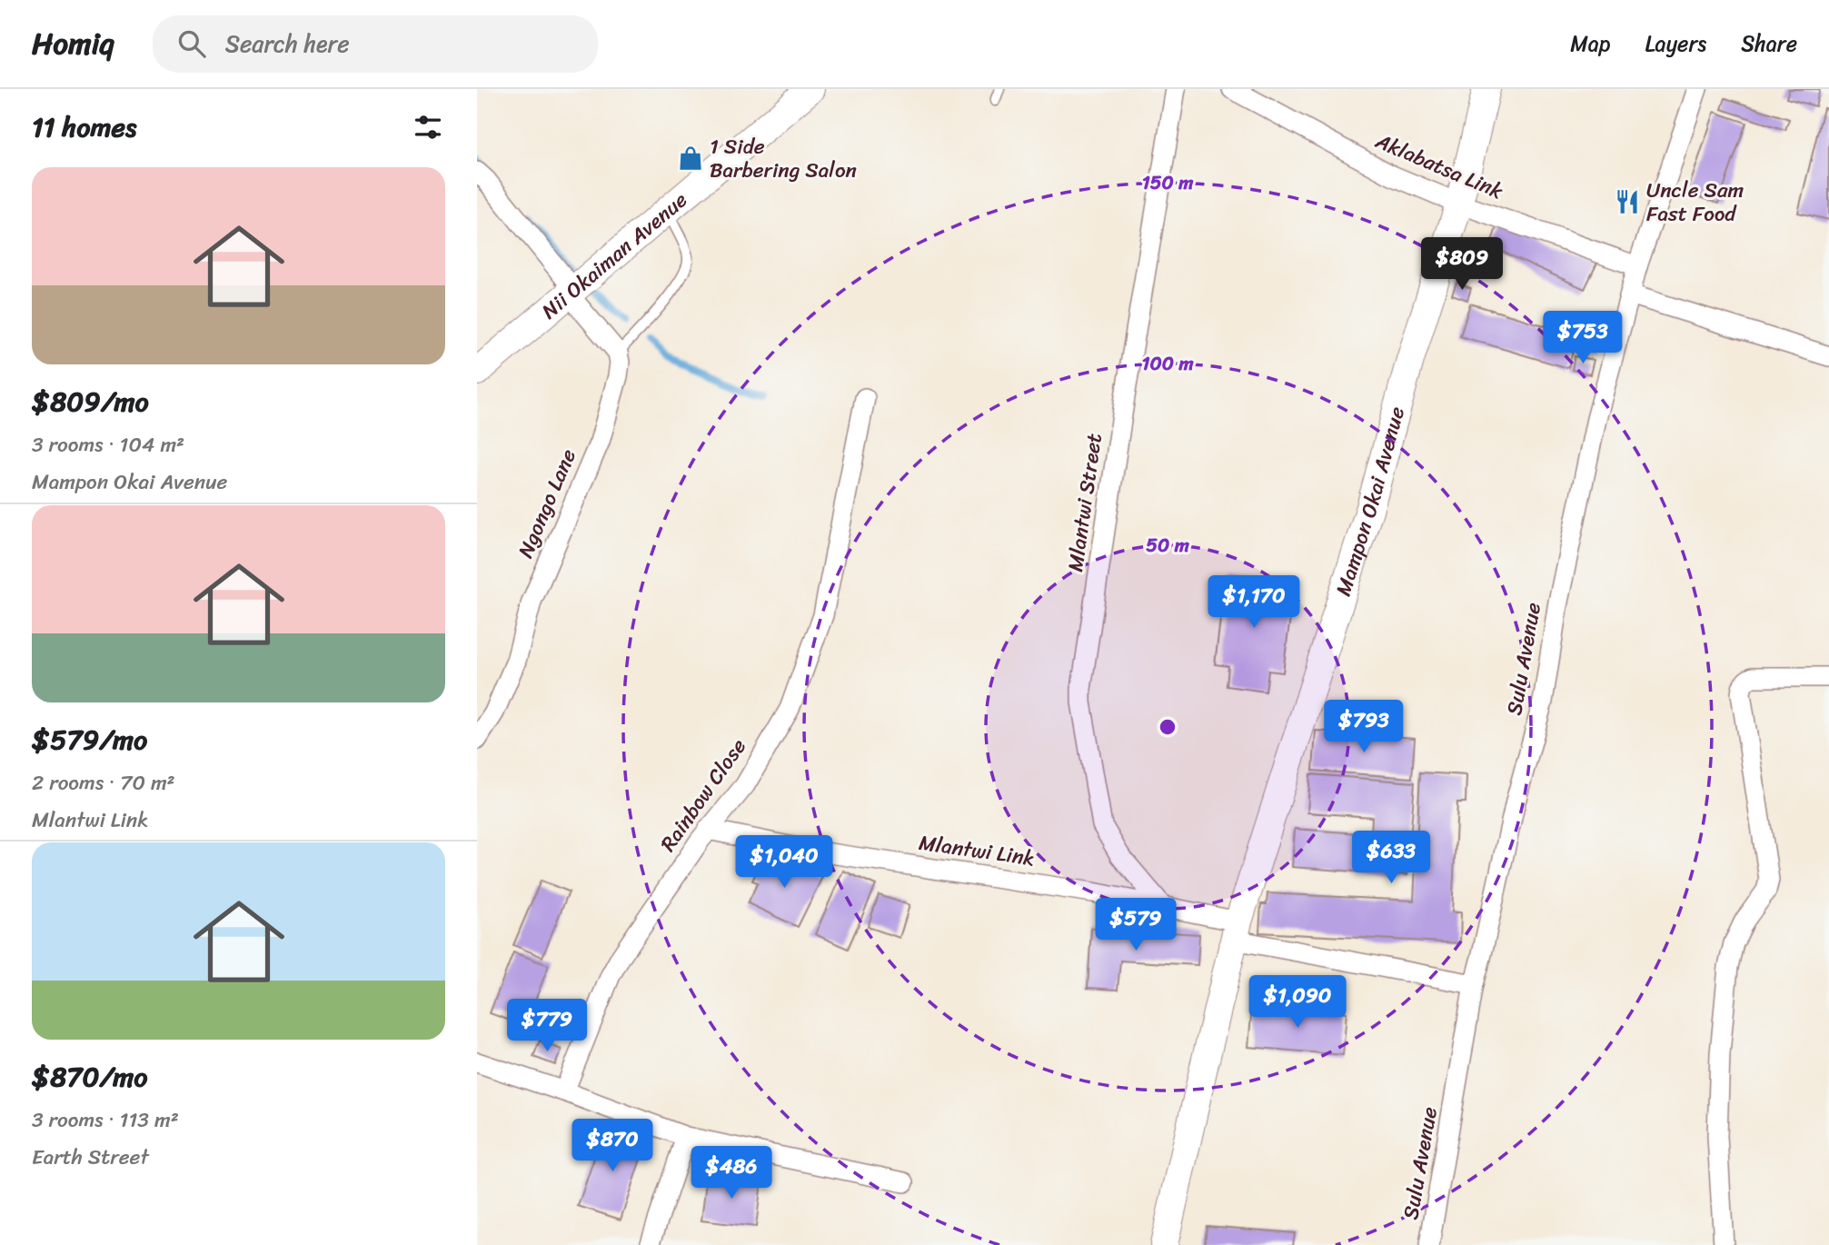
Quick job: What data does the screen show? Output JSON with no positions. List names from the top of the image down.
{
  "streets": {
    "street": [
      "Aklabatsa Link",
      "Nii Okaiman Avenue",
      "Mampon Okai Avenue",
      "Mlantwi Street",
      "Ngongo Lane",
      "Sulu Avenue",
      "Rainbow Close",
      "Mlantwi Link"
    ]
  },
  "crossings": [
    ["Aklabatsa Link", "Mampon Okai Avenue"],
    ["Aklabatsa Link", "Sulu Avenue"],
    ["Mampon Okai Avenue", "Mlantwi Link"],
    ["Mlantwi Street", "Mlantwi Link"],
    ["Sulu Avenue", "Mlantwi Link"],
    ["Rainbow Close", "Mlantwi Link"]
  ],
  "places": {
    "shop": ["1 Side Barbering Salon"],
    "restaurant": ["Uncle Sam Fast Food"]
  },
  "page": {
    "header": "Homiq",
    "search": "Search here",
    "nav": ["Map", "Layers", "Share"],
    "heading": "11 homes",
    "list": [
      {
        "name": "$809/mo",
        "note": "3 rooms · 104 m² · Mampon Okai Avenue"
      },
      {
        "name": "$579/mo",
        "note": "2 rooms · 70 m² · Mlantwi Link"
      },
      {
        "name": "$870/mo",
        "note": "3 rooms · 113 m² · Earth Street"
      }
    ],
    "price": [
      "$809",
      "$753",
      "$1,170",
      "$793",
      "$633",
      "$1,040",
      "$579",
      "$1,090",
      "$779",
      "$870",
      "$486"
    ]
  },
  "rings": ["150 m", "100 m", "50 m"]
}
